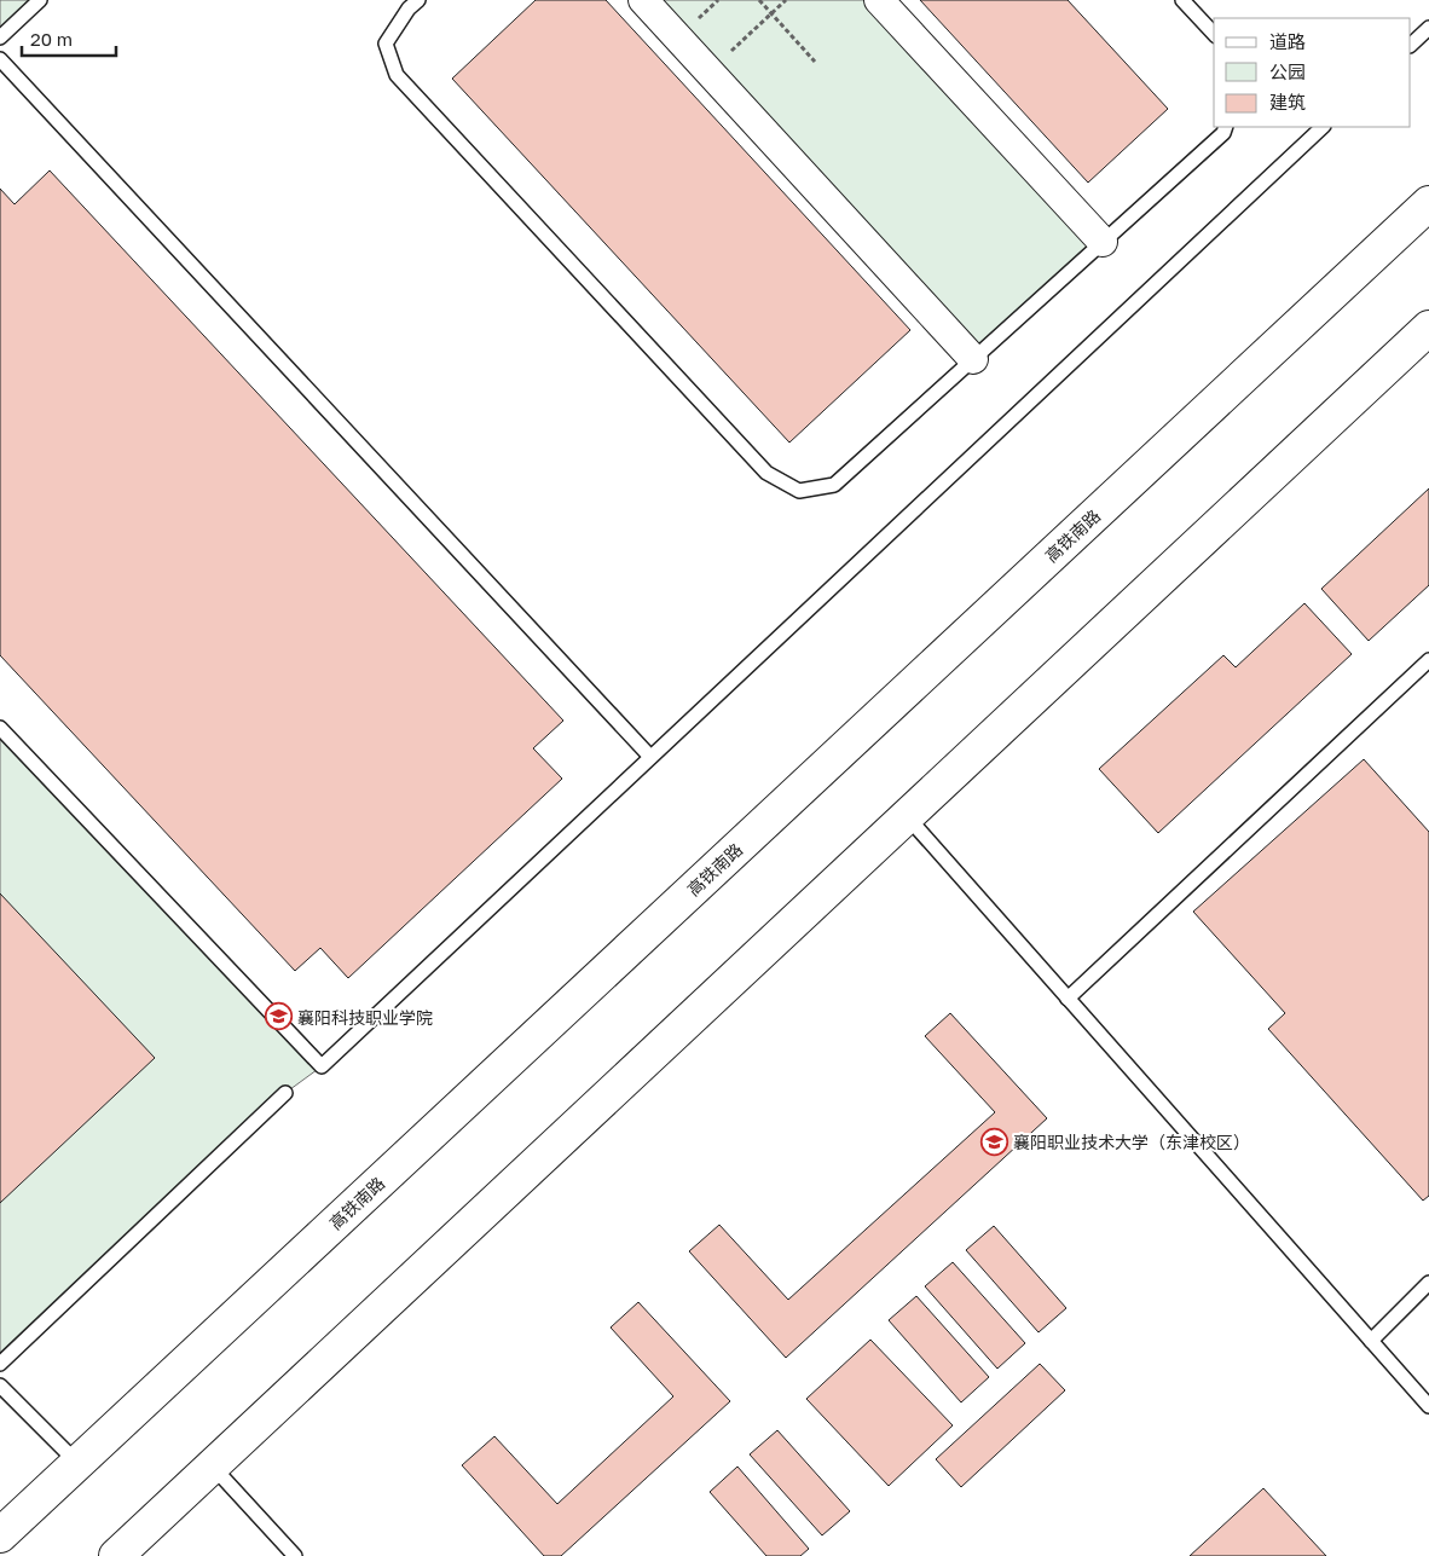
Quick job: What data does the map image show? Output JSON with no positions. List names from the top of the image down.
{
  "streets": {
    "main road": ["高铁南路"]
  },
  "places": {
    "school or university": ["襄阳科技职业学院", "襄阳职业技术大学（东津校区）"]
  },
  "legend": ["道路", "公园", "建筑"],
  "scale_bar": "20 m"
}
